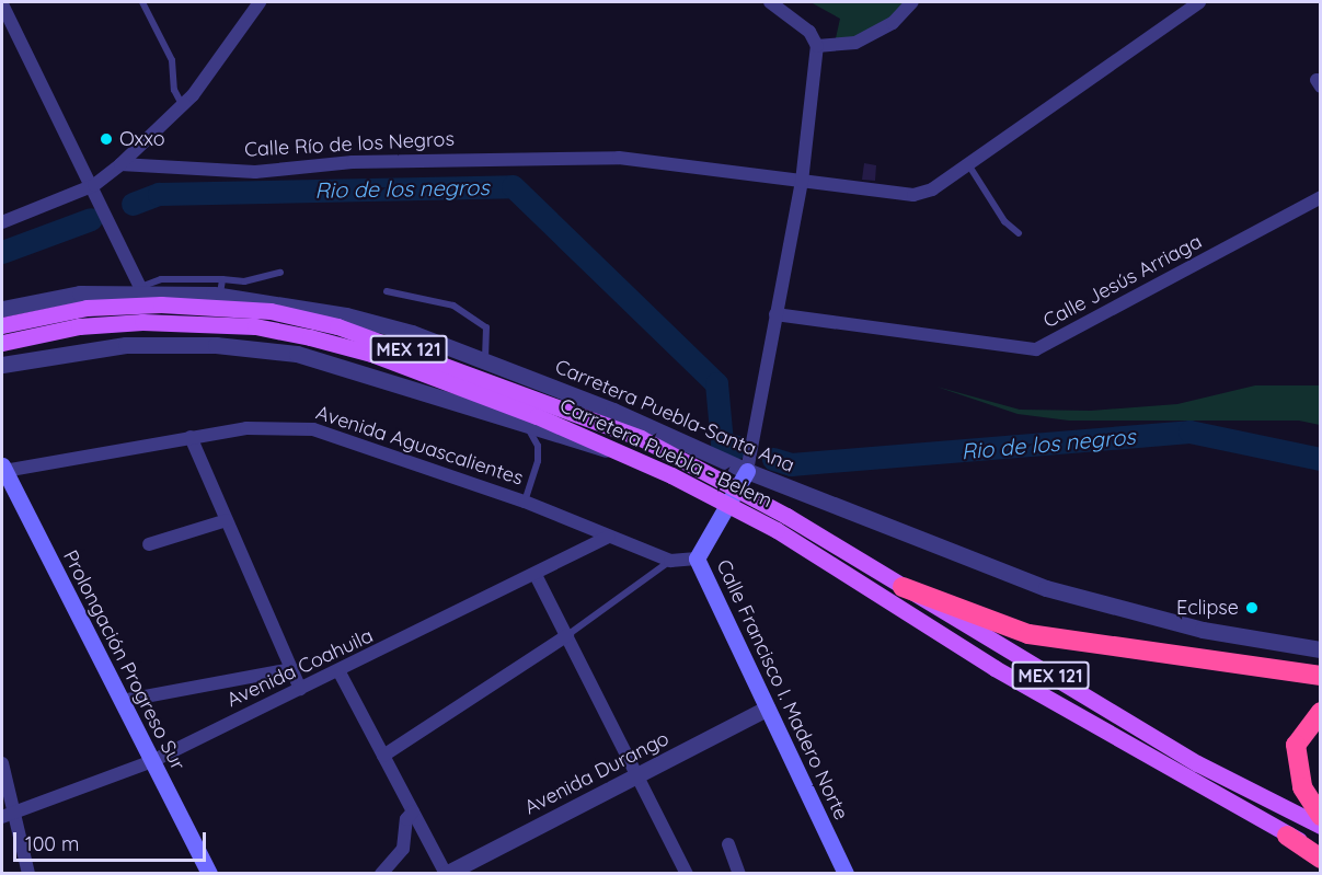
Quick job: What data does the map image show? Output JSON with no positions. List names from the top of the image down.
{
  "streets": {
    "main road": [
      "MEX 121",
      "Carretera Puebla - Belem",
      "Prolongación Progreso Sur",
      "Calle Francisco I. Madero Norte"
    ],
    "street": [
      "Calle Río de los Negros",
      "Calle Jesús Arriaga",
      "Carretera Puebla-Santa Ana",
      "Avenida Aguascalientes",
      "Avenida Coahuila",
      "Avenida Durango"
    ]
  },
  "crossings": [
    ["Carretera Puebla-Santa Ana", "Calle Francisco I. Madero Norte"],
    ["Avenida Aguascalientes", "Prolongación Progreso Sur"],
    ["Avenida Aguascalientes", "Avenida Coahuila"],
    ["Avenida Aguascalientes", "Calle Francisco I. Madero Norte"],
    ["Prolongación Progreso Sur", "Avenida Coahuila"],
    ["Calle Francisco I. Madero Norte", "Avenida Durango"]
  ],
  "water": ["Rio de los negros"],
  "places": ["Oxxo", "Eclipse"],
  "scale_bar": "100 m"
}
